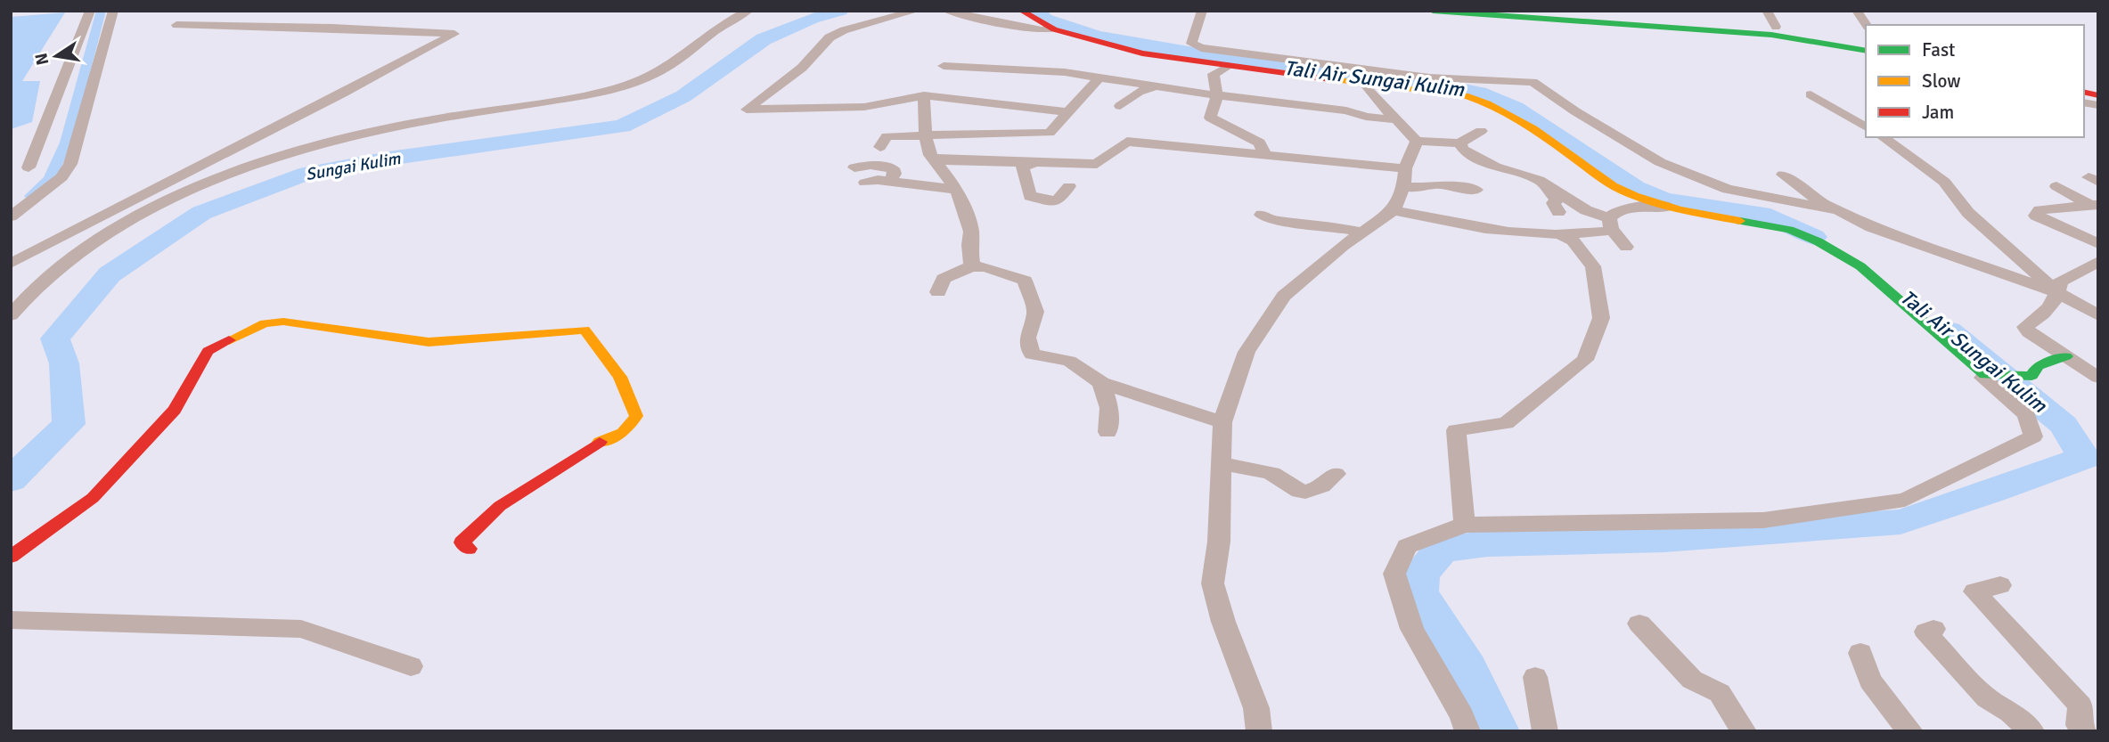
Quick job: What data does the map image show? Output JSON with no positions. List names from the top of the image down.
{
  "water": ["Tali Air Sungai Kulim", "Sungai Kulim"],
  "legend": ["Fast", "Slow", "Jam"],
  "north": "left"
}
